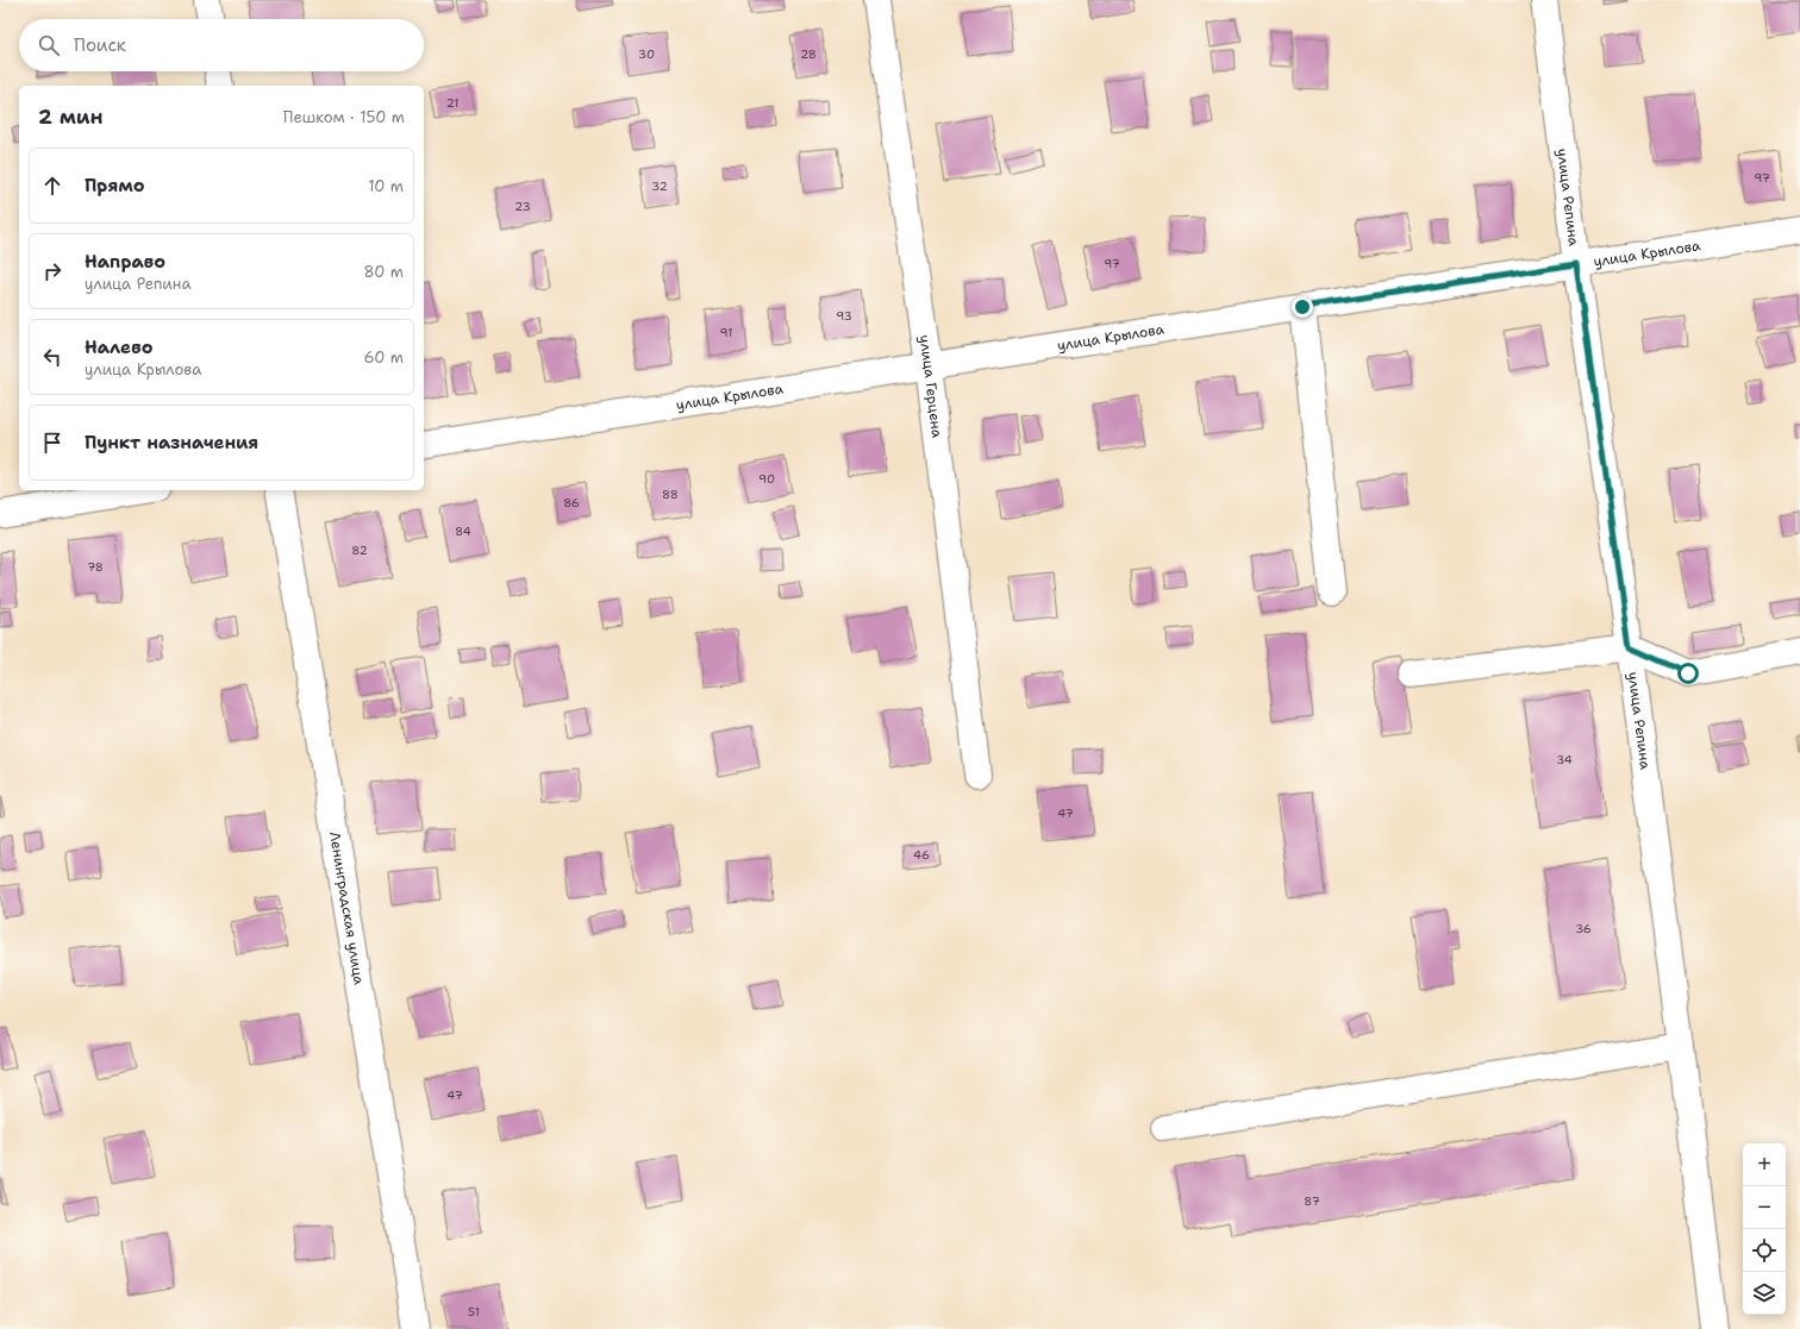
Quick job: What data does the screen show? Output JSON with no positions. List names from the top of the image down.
{
  "streets": {
    "street": [
      "улица Репина",
      "улица Крылова",
      "улица Герцена",
      "Ленинградская улица"
    ]
  },
  "crossings": [
    ["улица Репина", "улица Крылова"],
    ["улица Крылова", "улица Герцена"]
  ],
  "house_numbers": [
    "30",
    "28",
    "21",
    "97",
    "32",
    "23",
    "97",
    "93",
    "91",
    "90",
    "88",
    "86",
    "84",
    "82",
    "78",
    "34",
    "47",
    "46",
    "36",
    "47",
    "87",
    "51"
  ],
  "page": {
    "search": "Поиск",
    "heading": ["2 мин", "Пешком · 150 m"],
    "list": [
      ["Прямо", "10 m"],
      ["Направо", "улица Репина", "80 m"],
      ["Налево", "улица Крылова", "60 m"],
      "Пункт назначения"
    ],
    "map_buttons": ["+", "−"]
  }
}
